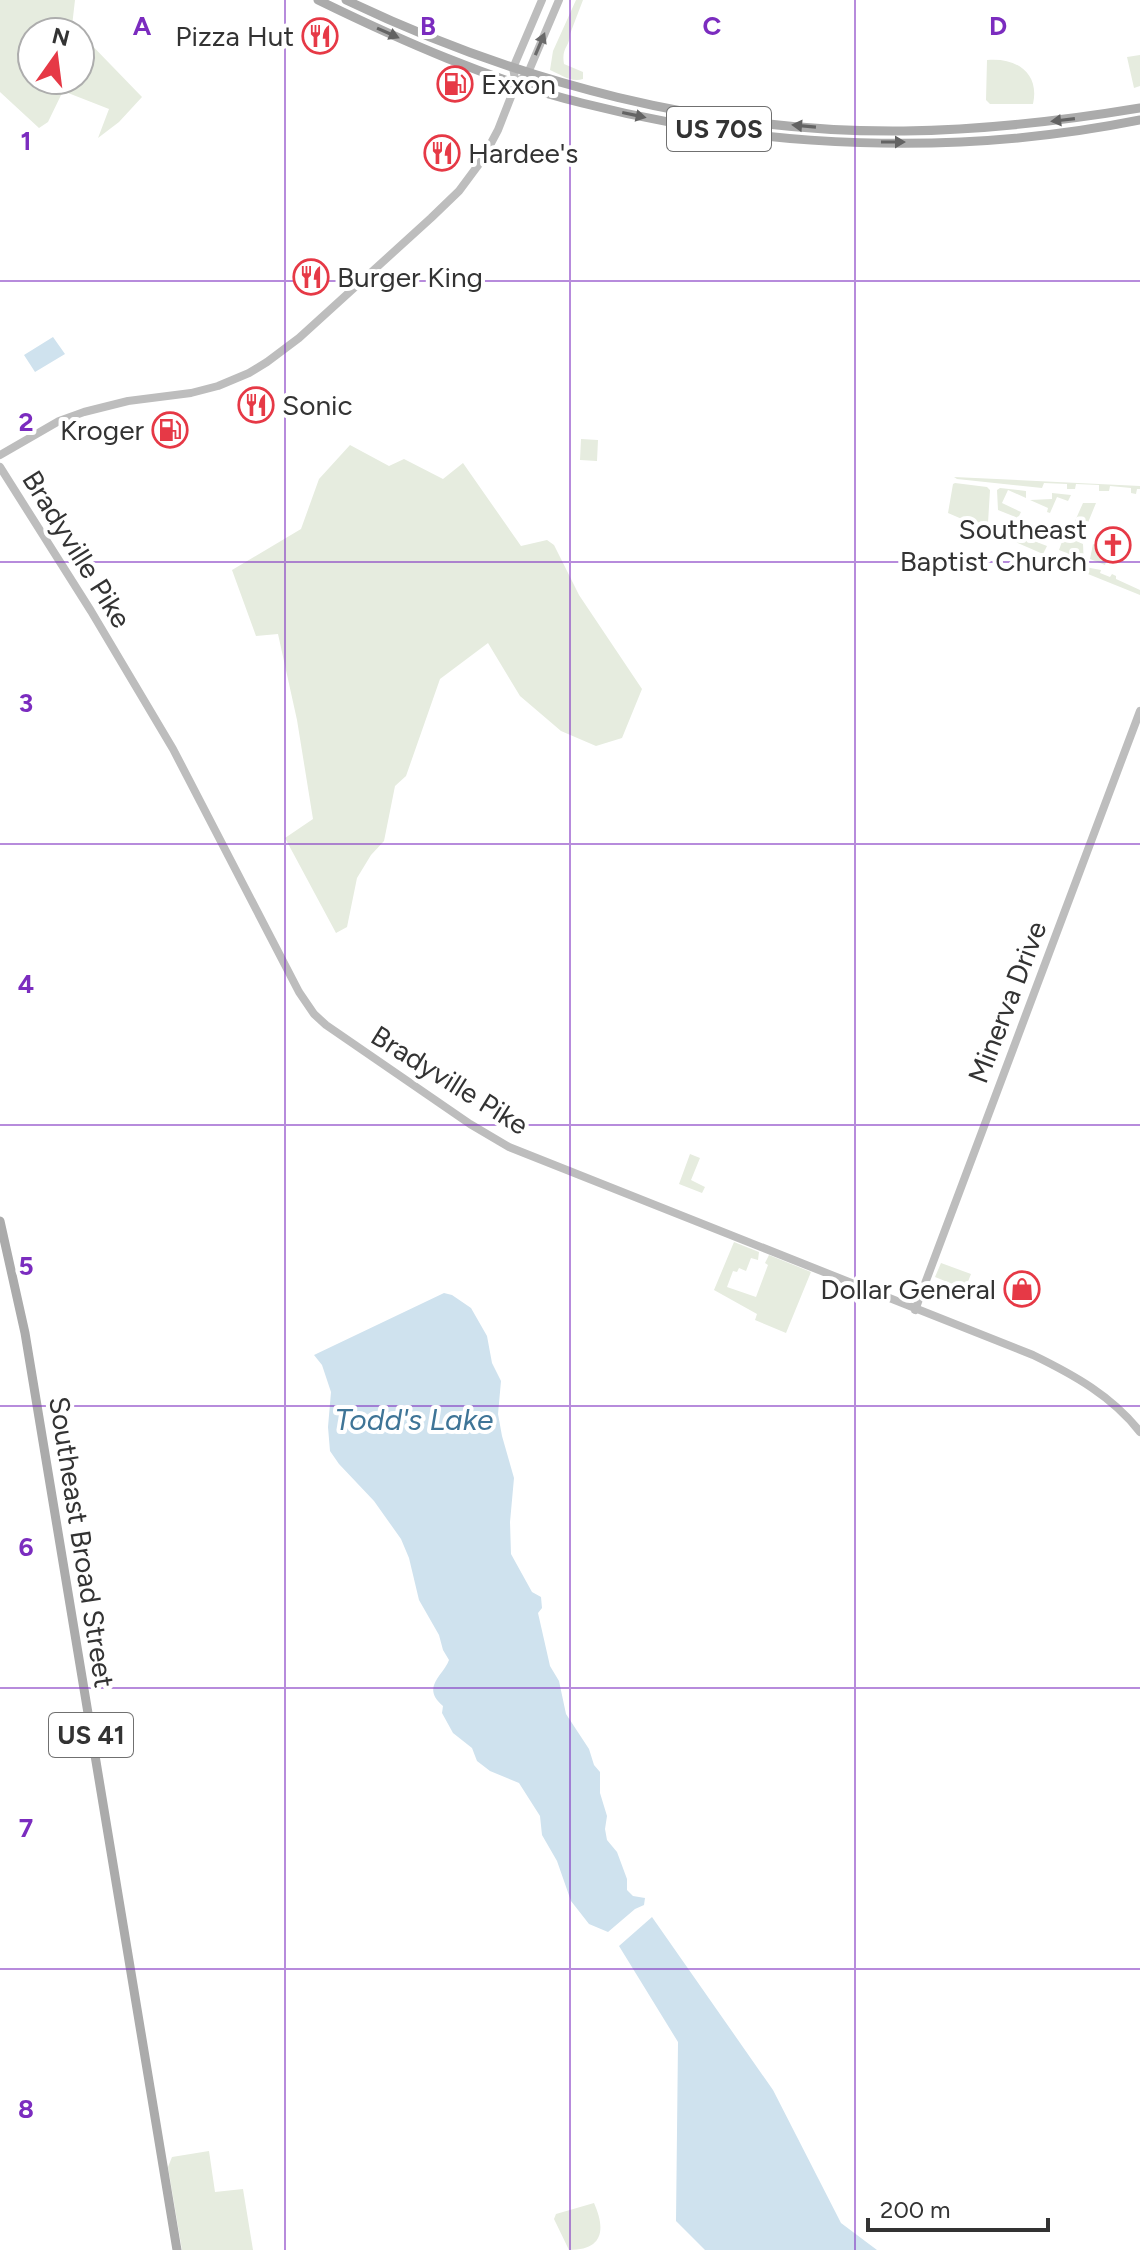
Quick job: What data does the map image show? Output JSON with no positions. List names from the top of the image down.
{
  "streets": {
    "main road": [
      "US 70S",
      "Bradyville Pike",
      "Minerva Drive",
      "Southeast Broad Street",
      "US 41"
    ]
  },
  "crossings": [
    ["Bradyville Pike", "Minerva Drive"]
  ],
  "water": ["Todd's Lake"],
  "places": {
    "restaurant": [
      "Pizza Hut",
      "Hardee's",
      "Burger King",
      "Sonic"
    ],
    "fuel station": ["Exxon", "Kroger"],
    "church": ["Southeast Baptist Church"],
    "shop": ["Dollar General"]
  },
  "scale_bar": "200 m",
  "north": "top",
  "grid": {
    "columns": [
      "A",
      "B",
      "C",
      "D"
    ],
    "rows": [
      "1",
      "2",
      "3",
      "4",
      "5",
      "6",
      "7",
      "8"
    ]
  }
}
